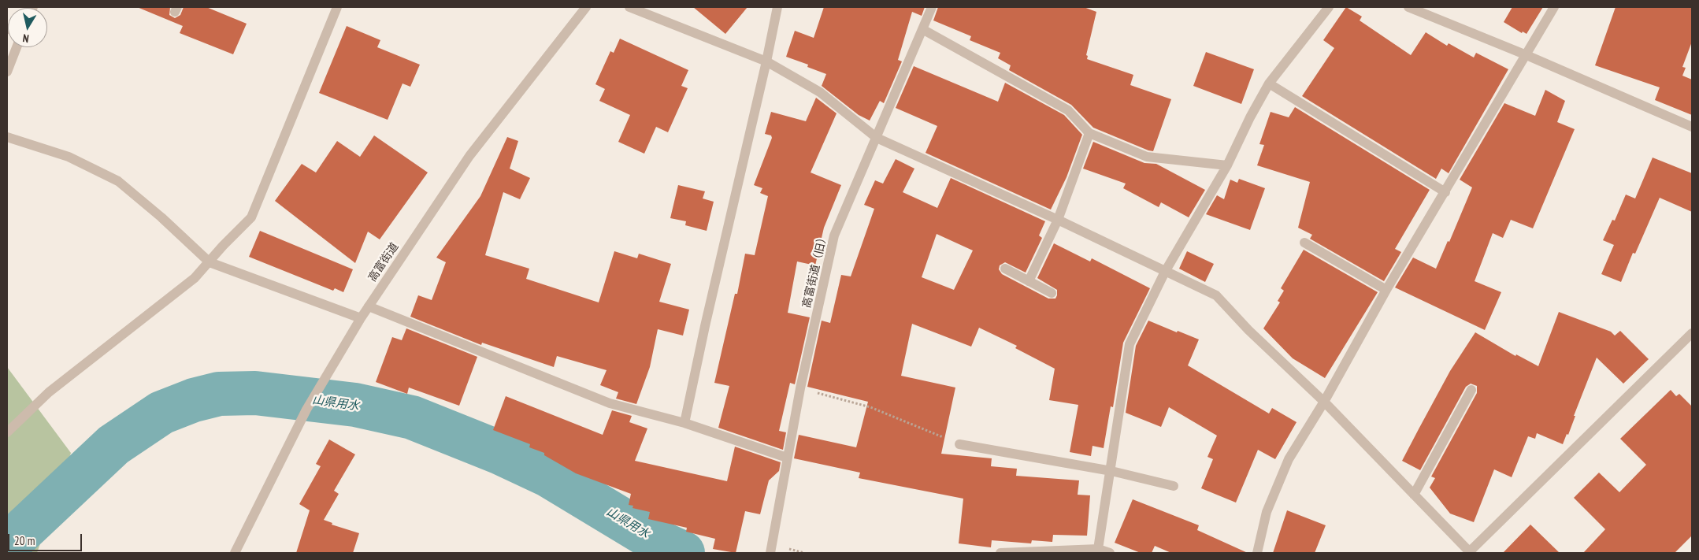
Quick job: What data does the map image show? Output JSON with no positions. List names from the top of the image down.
{
  "streets": {
    "street": ["高富街道", "高富街道（旧）"]
  },
  "water": ["山県用水"],
  "scale_bar": "20 m",
  "north": "bottom"
}
